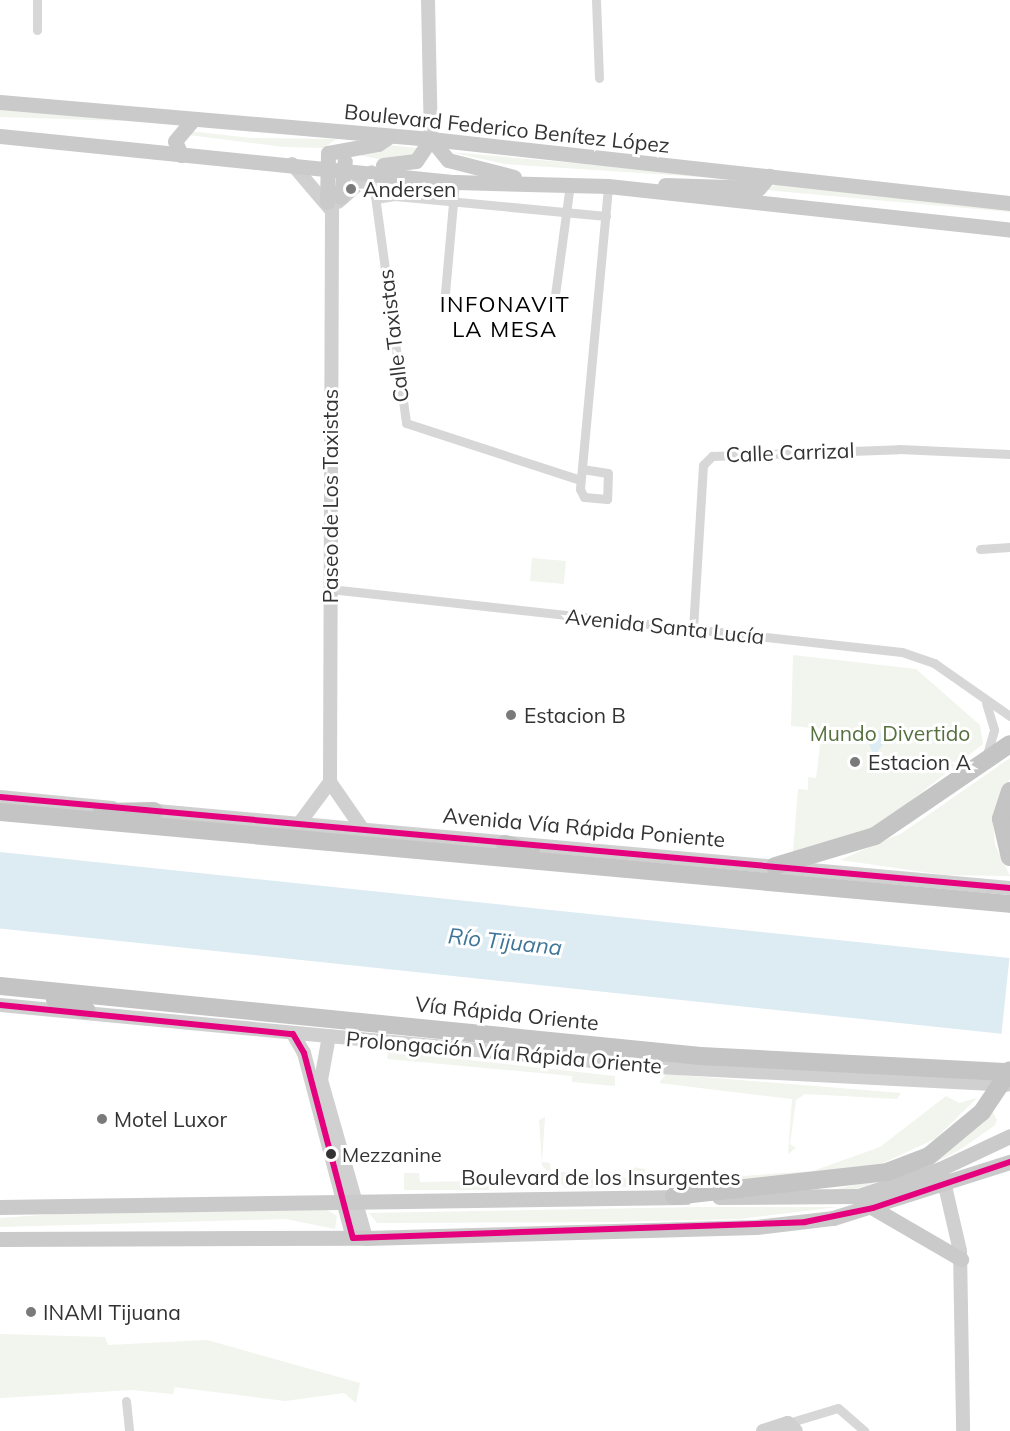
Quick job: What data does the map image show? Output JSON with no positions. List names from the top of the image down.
{
  "streets": {
    "highway": ["Avenida Vía Rápida Poniente", "Vía Rápida Oriente"],
    "main road": [
      "Boulevard Federico Benítez López",
      "Paseo de Los Taxistas",
      "Prolongación Vía Rápida Oriente",
      "Boulevard de los Insurgentes"
    ],
    "street": ["Calle Taxistas", "Calle Carrizal", "Avenida Santa Lucía"]
  },
  "crossings": [
    ["Calle Carrizal", "Avenida Santa Lucía"],
    ["Paseo de Los Taxistas", "Avenida Santa Lucía"],
    ["Vía Rápida Oriente", "Prolongación Vía Rápida Oriente"]
  ],
  "districts": ["INFONAVIT LA MESA"],
  "water": ["Río Tijuana"],
  "parks": ["Mundo Divertido"],
  "places": [
    "Andersen",
    "Estacion B",
    "Estacion A",
    "Motel Luxor",
    "Mezzanine",
    "INAMI Tijuana"
  ]
}
